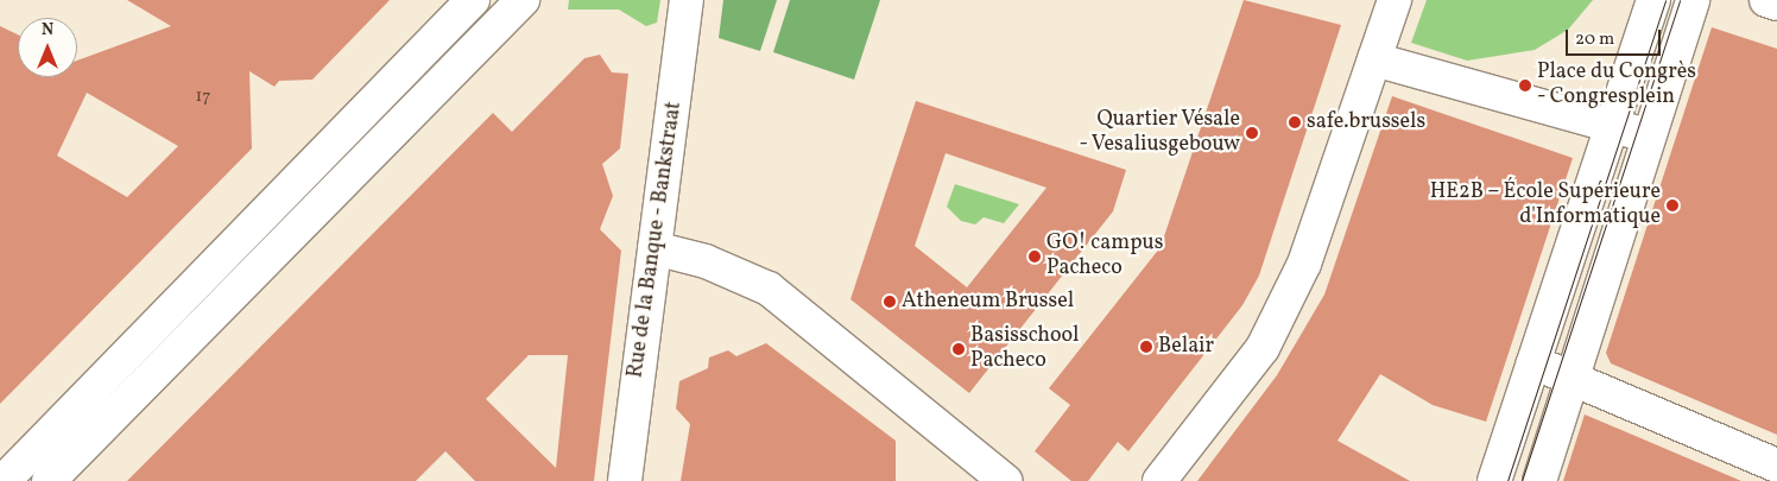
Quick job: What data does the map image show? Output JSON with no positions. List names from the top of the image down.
{
  "streets": {
    "street": ["Rue de la Banque - Bankstraat"]
  },
  "places": [
    "Place du Congrès - Congresplein",
    "safe.brussels",
    "Quartier Vésale - Vesaliusgebouw",
    "HE2B – École Supérieure d'Informatique",
    "GO! campus Pacheco",
    "Atheneum Brussel",
    "Belair",
    "Basisschool Pacheco"
  ],
  "house_numbers": ["17"],
  "scale_bar": "20 m",
  "north": "top"
}
